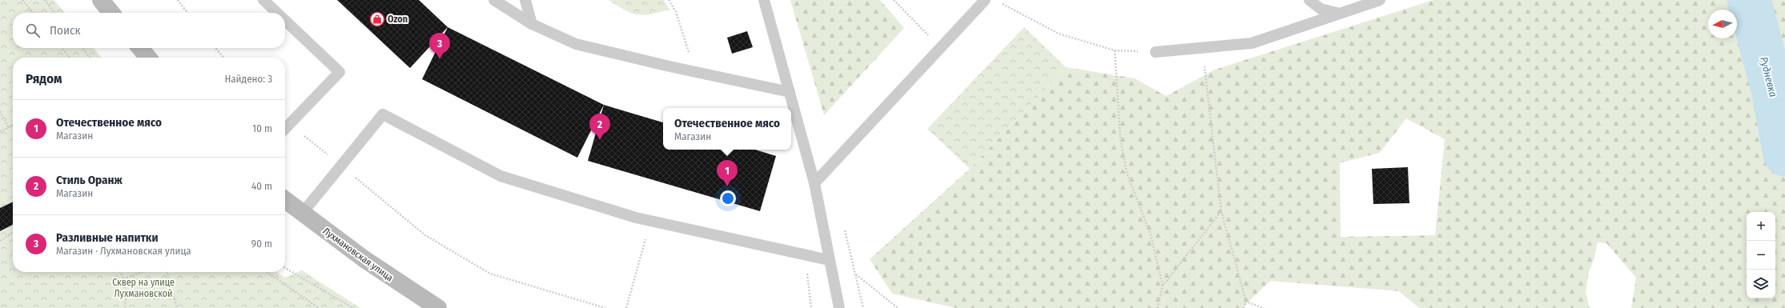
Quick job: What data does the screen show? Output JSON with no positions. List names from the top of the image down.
{
  "streets": {
    "street": ["Лухмановская улица"]
  },
  "water": ["Рудневка"],
  "parks": ["Сквер на улице Лухмановской"],
  "places": {
    "shop": ["Ozon"]
  },
  "north": "left",
  "page": {
    "search": "Поиск",
    "pins": ["3", "2", "1"],
    "heading": ["Рядом", "Найдено: 3"],
    "list": [
      {
        "mark": "1",
        "name": "Отечественное мясо",
        "note": "Магазин",
        "value": "10 m"
      },
      {
        "mark": "2",
        "name": "Стиль Оранж",
        "note": "Магазин",
        "value": "40 m"
      },
      {
        "mark": "3",
        "name": "Разливные напитки",
        "note": "Магазин · Лухмановская улица",
        "value": "90 m"
      }
    ],
    "popup": ["Отечественное мясо", "Магазин"],
    "map_buttons": ["+", "−"]
  }
}
